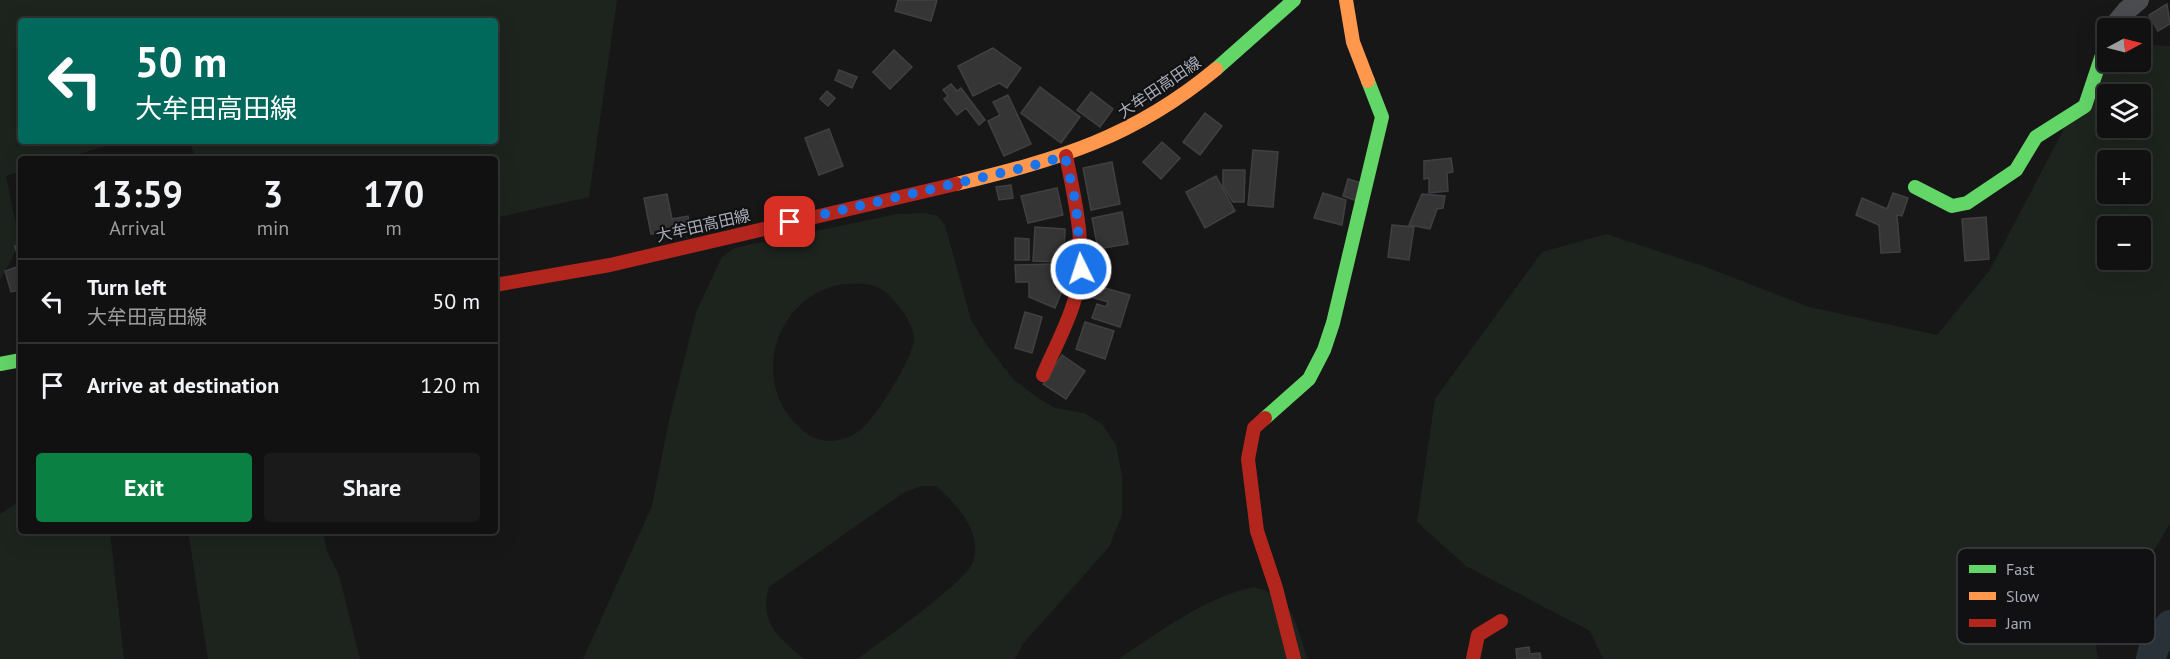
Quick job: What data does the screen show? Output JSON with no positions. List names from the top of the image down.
{
  "streets": {
    "street": ["大牟田高田線"]
  },
  "legend": ["Fast", "Slow", "Jam"],
  "north": "right",
  "page": {
    "map_buttons": ["+", "−"],
    "turn": ["50 m", "大牟田高田線"],
    "eta": [
      "13:59",
      "Arrival",
      "3",
      "min",
      "170",
      "m"
    ],
    "list": [
      {
        "name": "Turn left",
        "note": "大牟田高田線",
        "value": "50 m"
      },
      {
        "name": "Arrive at destination",
        "value": "120 m"
      }
    ],
    "buttons": ["Exit", "Share"]
  }
}
